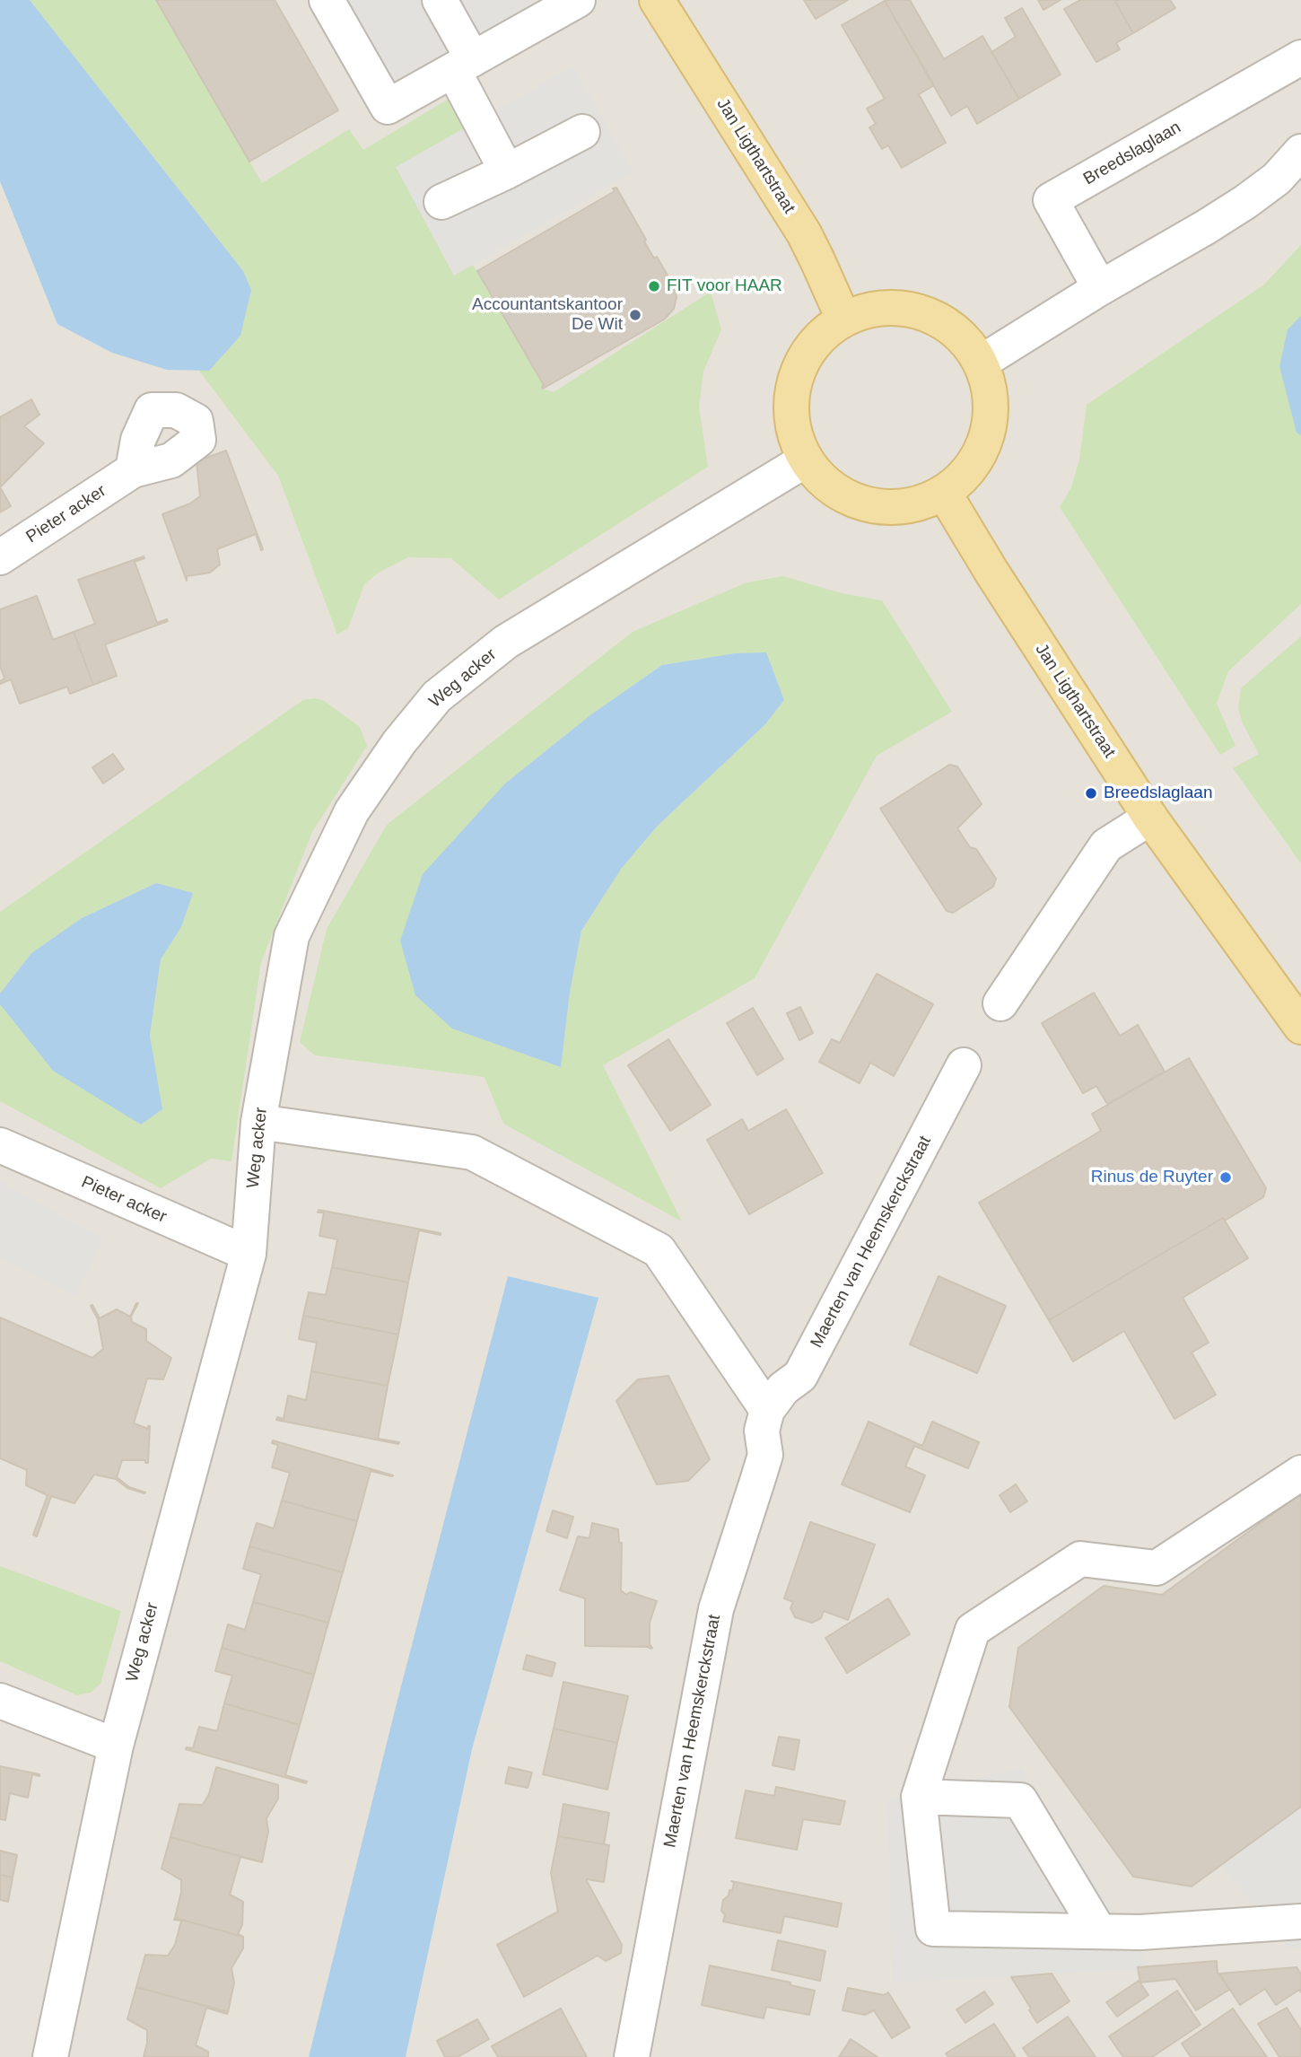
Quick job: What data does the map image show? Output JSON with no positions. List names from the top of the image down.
{
  "streets": {
    "main road": ["Jan Ligthartstraat"],
    "street": [
      "Breedslaglaan",
      "Pieter acker",
      "Weg acker",
      "Maerten van Heemskerckstraat"
    ]
  },
  "crossings": [
    ["Jan Ligthartstraat", "Weg acker"],
    ["Pieter acker", "Weg acker"]
  ],
  "places": [
    "FIT voor HAAR",
    "Accountantskantoor De Wit",
    "Breedslaglaan",
    "Rinus de Ruyter"
  ]
}
